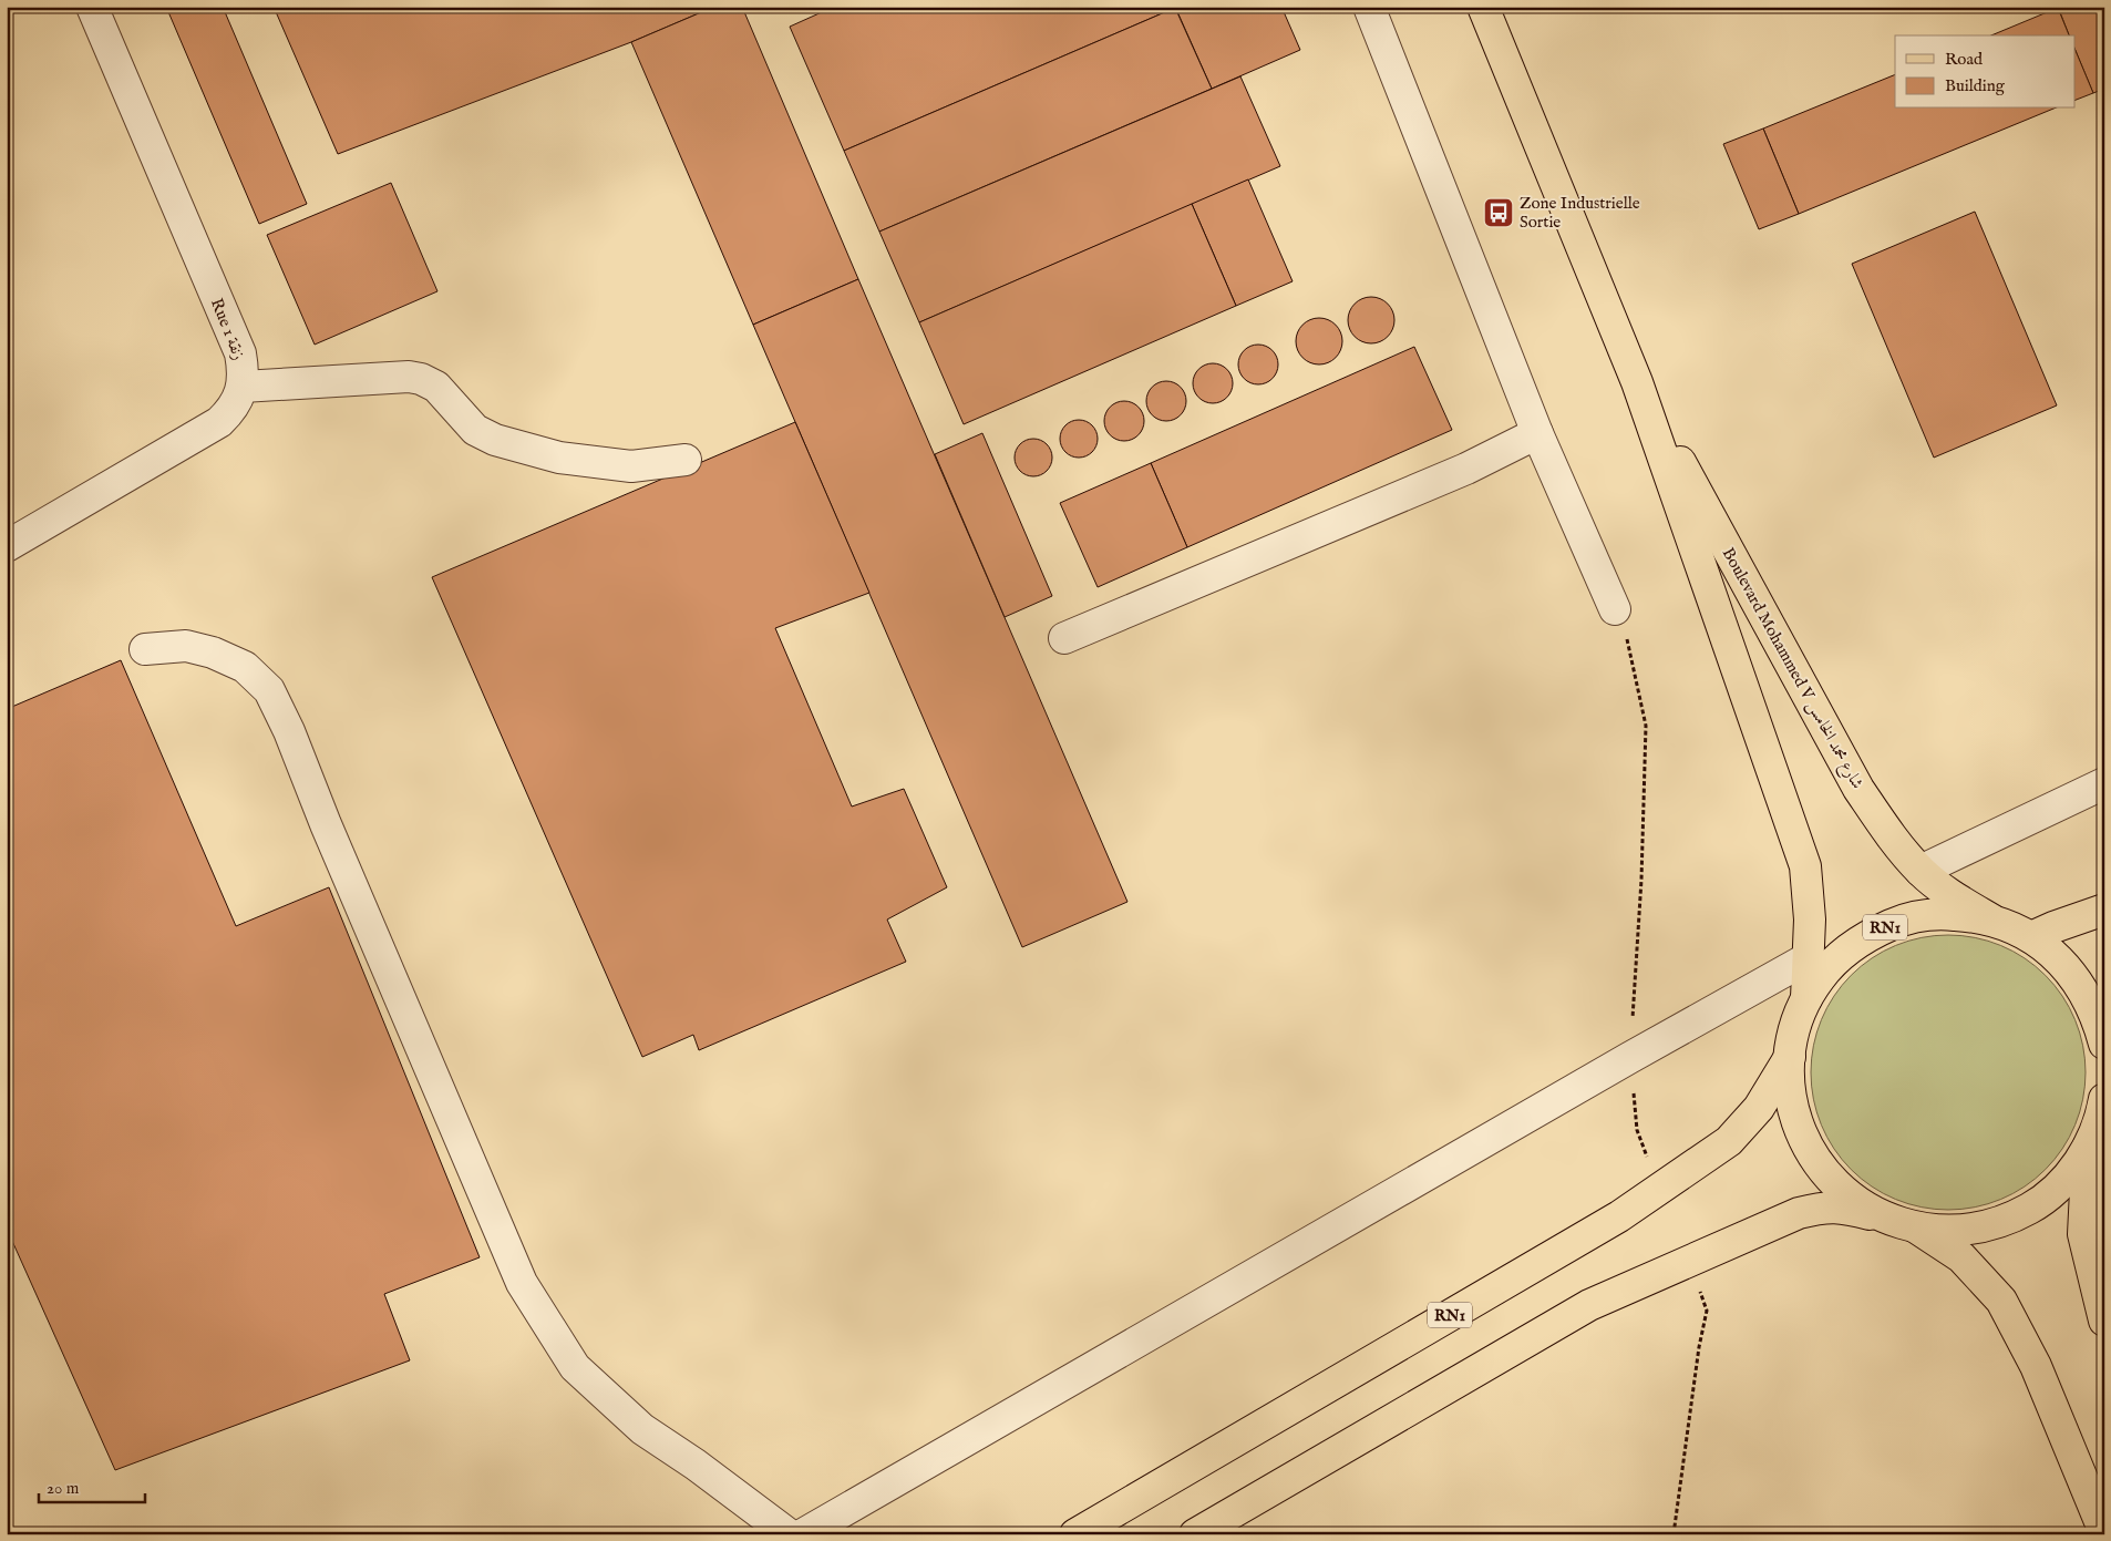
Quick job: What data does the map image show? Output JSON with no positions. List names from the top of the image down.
{
  "streets": {
    "main road": ["Boulevard Mohammed V شارع محمد الخامس", "RN1"],
    "street": ["Rue 1 زنقة"]
  },
  "crossings": [
    ["Boulevard Mohammed V شارع محمد الخامس", "RN1"]
  ],
  "places": {
    "bus stop": ["Zone Industrielle Sortie"]
  },
  "legend": ["Road", "Building"],
  "scale_bar": "20 m"
}
